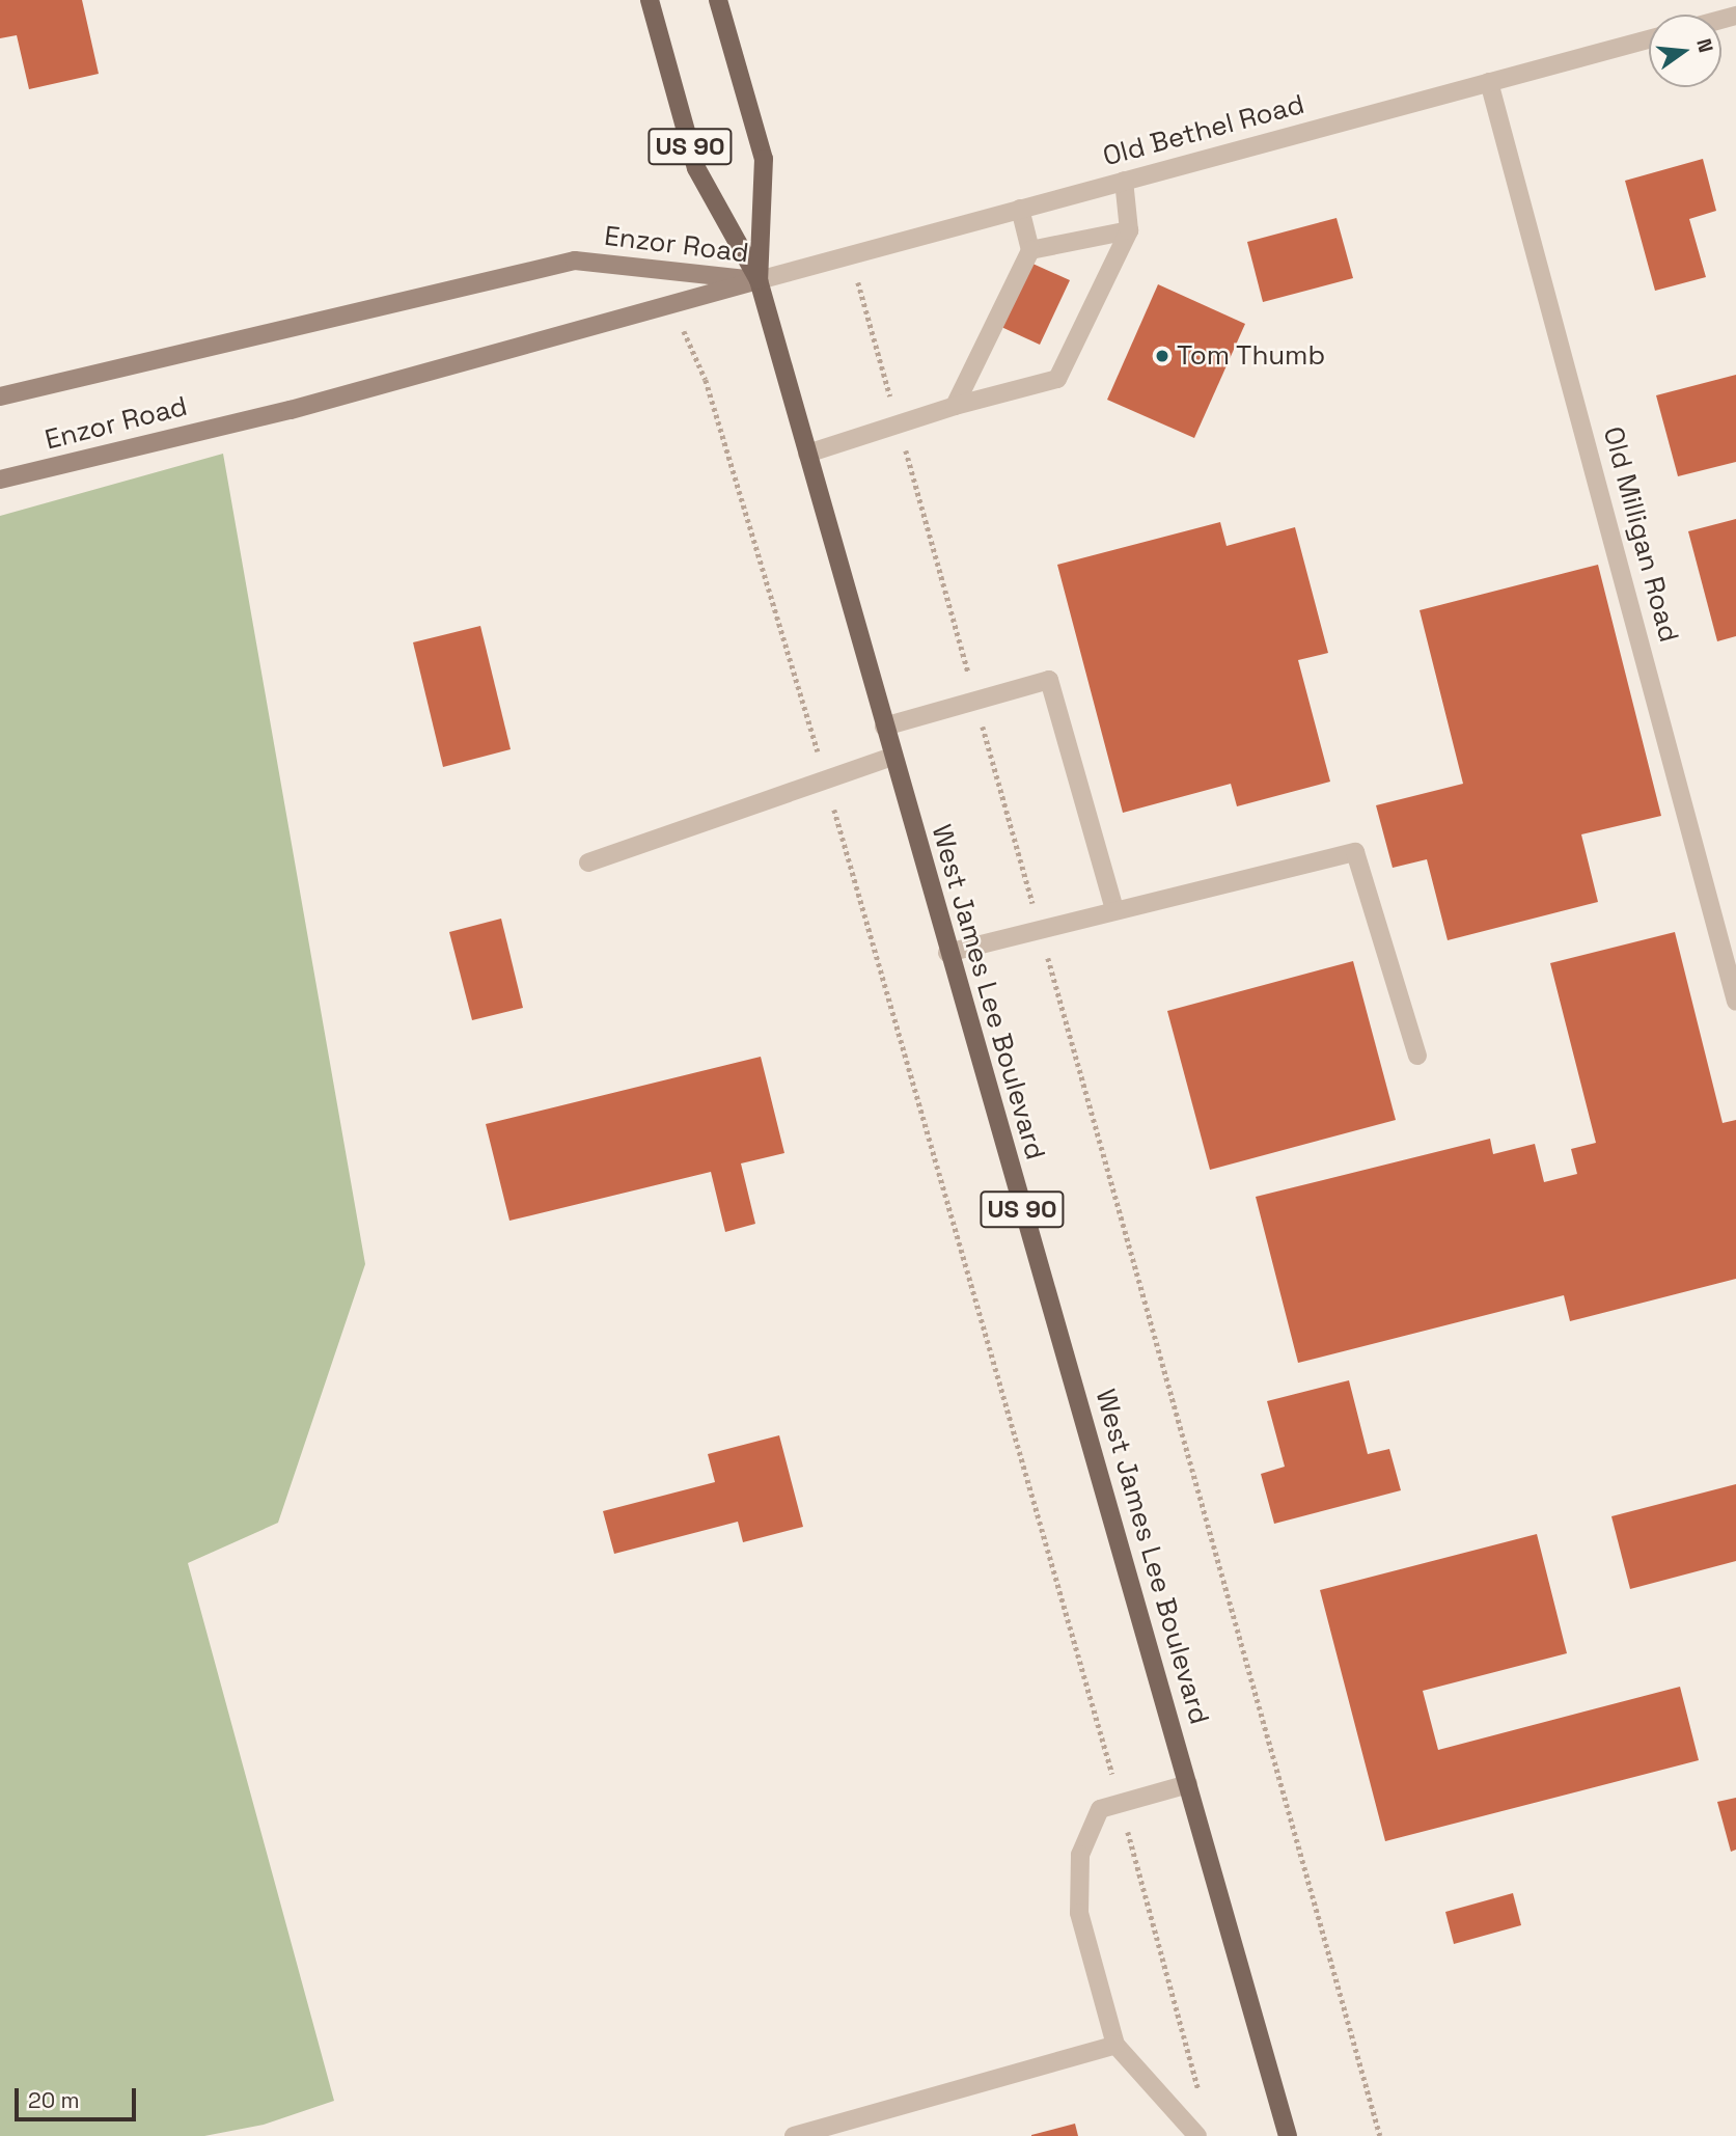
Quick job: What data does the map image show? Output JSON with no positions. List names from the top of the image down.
{
  "streets": {
    "main road": ["US 90", "Enzor Road", "West James Lee Boulevard"],
    "street": ["Old Bethel Road", "Old Milligan Road"]
  },
  "crossings": [
    ["Old Bethel Road", "Enzor Road"],
    ["Old Bethel Road", "Old Milligan Road"],
    ["Old Bethel Road", "West James Lee Boulevard"],
    ["Enzor Road", "West James Lee Boulevard"]
  ],
  "places": ["Tom Thumb"],
  "scale_bar": "20 m",
  "north": "right"
}
